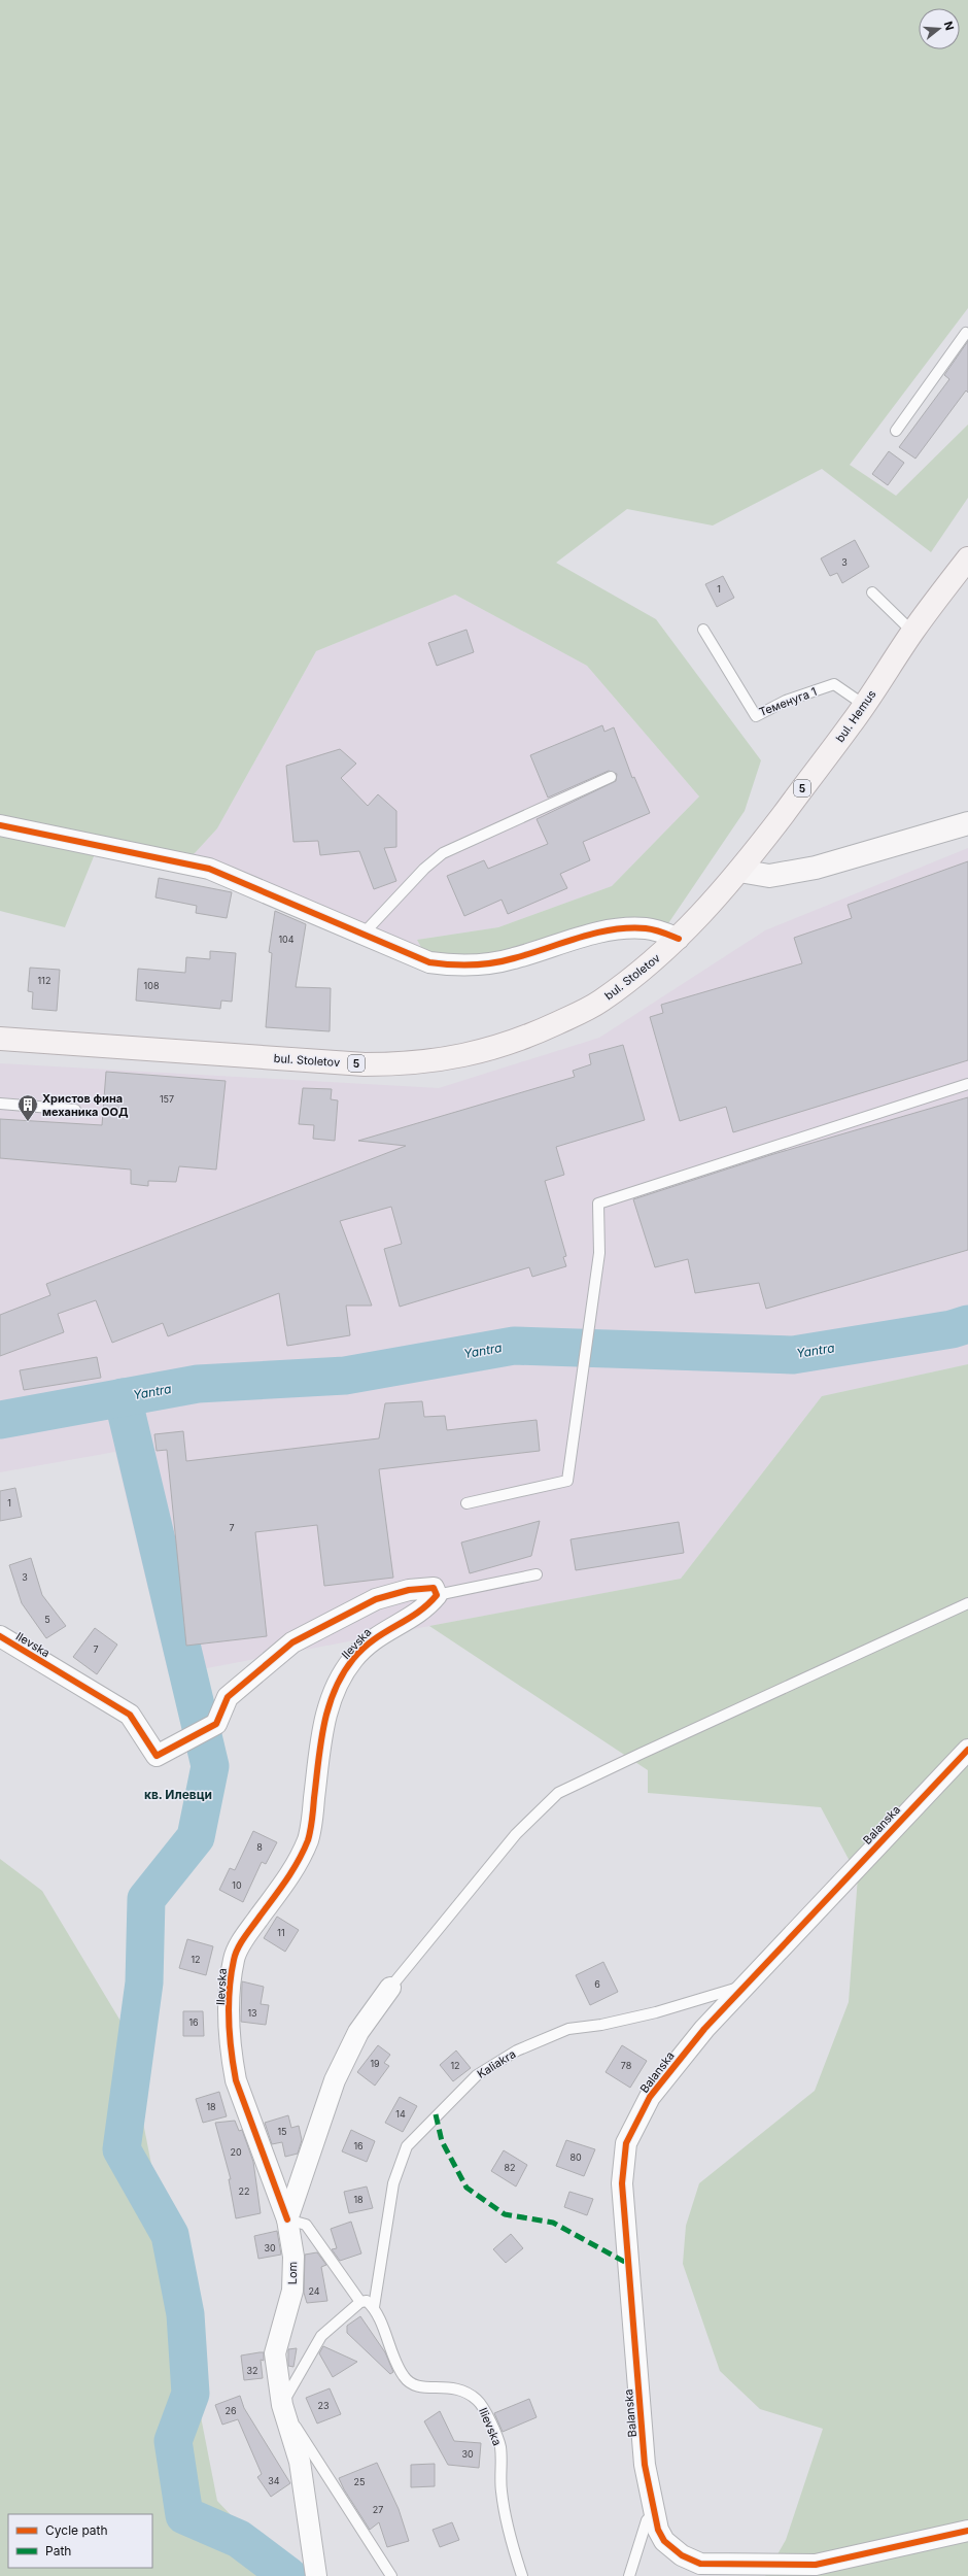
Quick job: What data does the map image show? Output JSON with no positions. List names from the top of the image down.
{
  "streets": {
    "main road": ["bul. Hemus", "5", "bul. Stoletov"],
    "street": ["Ilevska", "Balanska", "Lom"],
    "lane": ["Теменуга 1", "Kaliakra", "Ilievska"]
  },
  "crossings": [
    ["Теменуга 1", "bul. Hemus"],
    ["bul. Hemus", "5"],
    ["5", "bul. Stoletov"],
    ["Ilevska", "Lom"],
    ["Balanska", "Kaliakra"],
    ["Kaliakra", "Ilievska"]
  ],
  "districts": ["кв. Илевци"],
  "water": ["Yantra"],
  "places": {
    "building": ["Христов фина механика ООД"]
  },
  "house_numbers": [
    "3",
    "1",
    "104",
    "112",
    "108",
    "157",
    "1",
    "7",
    "3",
    "5",
    "7",
    "8",
    "10",
    "11",
    "12",
    "6",
    "13",
    "16",
    "19",
    "12",
    "78",
    "18",
    "14",
    "15",
    "16",
    "20",
    "80",
    "82",
    "22",
    "18",
    "30",
    "24",
    "32",
    "23",
    "26",
    "30",
    "34",
    "25",
    "27"
  ],
  "legend": ["Cycle path", "Path"],
  "north": "right"
}
